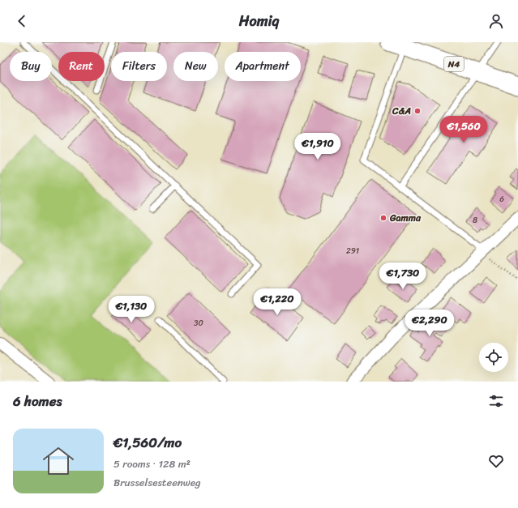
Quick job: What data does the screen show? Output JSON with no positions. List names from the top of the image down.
{
  "streets": {
    "main road": ["N4"]
  },
  "places": ["C&A", "Gamma"],
  "house_numbers": [
    "6",
    "8",
    "291",
    "30"
  ],
  "page": {
    "header": "Homiq",
    "chip": [
      "Buy",
      "Rent",
      "Filters",
      "New",
      "Apartment"
    ],
    "price": [
      "€1,560",
      "€1,910",
      "€1,730",
      "€1,220",
      "€1,130",
      "€2,290"
    ],
    "heading": "6 homes",
    "list": [
      {
        "name": "€1,560/mo",
        "note": "5 rooms · 128 m² · Brusselsesteenweg"
      }
    ]
  }
}
